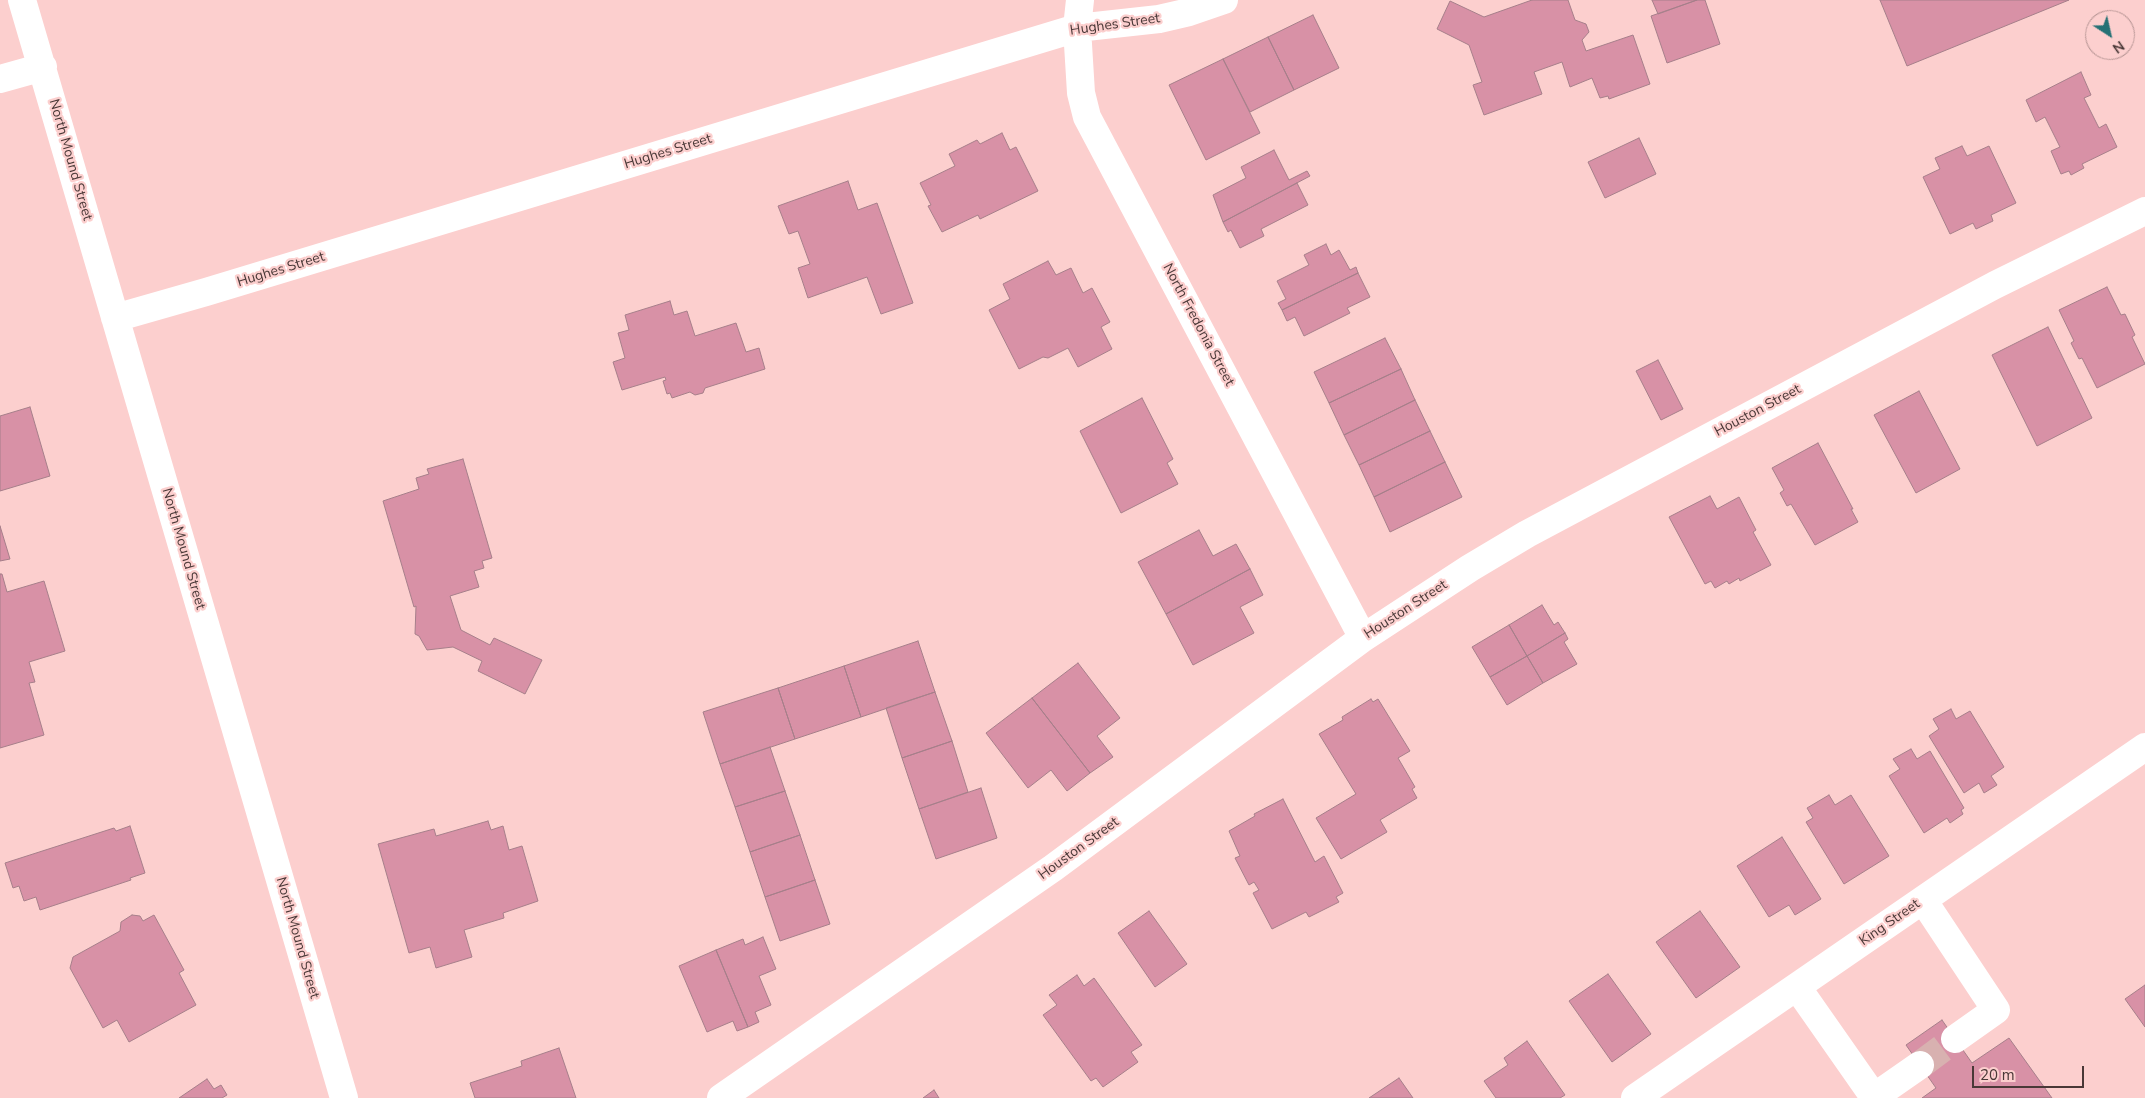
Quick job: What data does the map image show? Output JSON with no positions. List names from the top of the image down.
{
  "streets": {
    "street": [
      "Hughes Street",
      "North Mound Street",
      "North Fredonia Street",
      "Houston Street",
      "King Street"
    ]
  },
  "crossings": [
    ["Hughes Street", "North Mound Street"],
    ["Hughes Street", "North Fredonia Street"],
    ["North Fredonia Street", "Houston Street"]
  ],
  "scale_bar": "20 m",
  "north": "bottom right"
}
